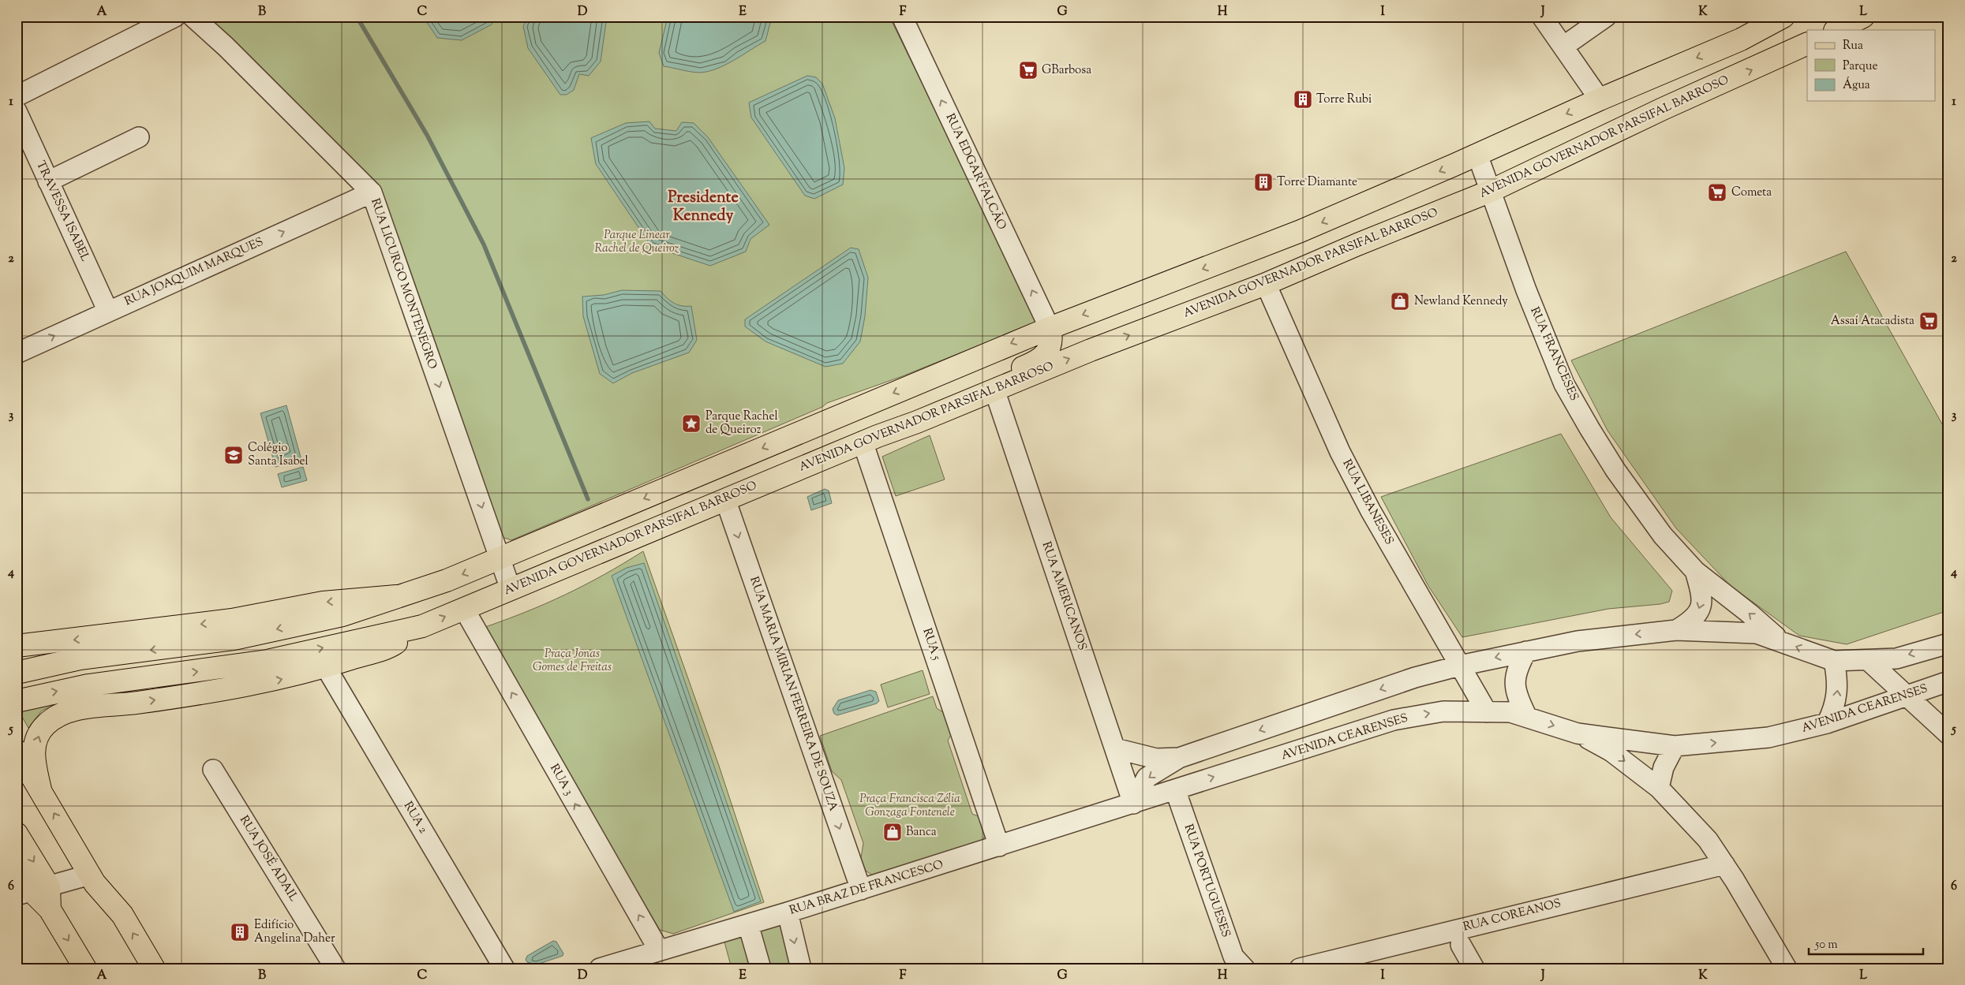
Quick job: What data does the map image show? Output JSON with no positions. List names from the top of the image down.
{
  "streets": {
    "main road": ["AVENIDA GOVERNADOR PARSIFAL BARROSO"],
    "street": [
      "RUA EDGAR FALCÃO",
      "TRAVESSA ISABEL",
      "RUA JOAQUIM MARQUES",
      "RUA LICURGO MONTENEGRO",
      "RUA FRANCESES",
      "RUA LIBANESES",
      "RUA AMERICANOS",
      "RUA 5",
      "RUA MARIA MIRIAN FERREIRA DE SOUZA",
      "AVENIDA CEARENSES",
      "RUA 3",
      "RUA 2",
      "RUA JOSÉ ADAIL",
      "RUA PORTUGUESES",
      "RUA BRAZ DE FRANCESCO",
      "RUA COREANOS"
    ]
  },
  "crossings": [
    ["AVENIDA GOVERNADOR PARSIFAL BARROSO", "RUA LICURGO MONTENEGRO"],
    ["AVENIDA GOVERNADOR PARSIFAL BARROSO", "RUA FRANCESES"],
    ["AVENIDA GOVERNADOR PARSIFAL BARROSO", "RUA LIBANESES"],
    ["AVENIDA GOVERNADOR PARSIFAL BARROSO", "RUA AMERICANOS"],
    ["AVENIDA GOVERNADOR PARSIFAL BARROSO", "RUA 5"],
    ["AVENIDA GOVERNADOR PARSIFAL BARROSO", "RUA MARIA MIRIAN FERREIRA DE SOUZA"],
    ["AVENIDA GOVERNADOR PARSIFAL BARROSO", "RUA 3"],
    ["TRAVESSA ISABEL", "RUA JOAQUIM MARQUES"],
    ["RUA JOAQUIM MARQUES", "RUA LICURGO MONTENEGRO"],
    ["RUA LIBANESES", "AVENIDA CEARENSES"],
    ["RUA AMERICANOS", "AVENIDA CEARENSES"],
    ["RUA AMERICANOS", "RUA BRAZ DE FRANCESCO"],
    ["RUA 5", "RUA BRAZ DE FRANCESCO"],
    ["RUA MARIA MIRIAN FERREIRA DE SOUZA", "RUA BRAZ DE FRANCESCO"],
    ["AVENIDA CEARENSES", "RUA PORTUGUESES"],
    ["AVENIDA CEARENSES", "RUA BRAZ DE FRANCESCO"],
    ["RUA 3", "RUA BRAZ DE FRANCESCO"]
  ],
  "one_way": [
    "RUA EDGAR FALCÃO",
    "RUA JOAQUIM MARQUES",
    "RUA LICURGO MONTENEGRO",
    "RUA MARIA MIRIAN FERREIRA DE SOUZA",
    "RUA 3"
  ],
  "districts": ["Presidente Kennedy"],
  "parks": ["Parque Linear Rachel de Queiroz", "Praça Jonas Gomes de Freitas", "Praça Francisca Zélia Gonzaga Fontenele"],
  "places": {
    "supermarket": ["GBarbosa", "Cometa", "Assaí Atacadista"],
    "building": ["Torre Rubi", "Torre Diamante", "Edifício Angelina Daher"],
    "shop": ["Newland Kennedy", "Banca"],
    "place": ["Parque Rachel de Queiroz"],
    "school or university": ["Colégio Santa Isabel"]
  },
  "legend": ["Rua", "Parque", "Água"],
  "scale_bar": "50 m",
  "grid": {
    "columns": [
      "A",
      "B",
      "C",
      "D",
      "E",
      "F",
      "G",
      "H",
      "I",
      "J",
      "K",
      "L"
    ],
    "rows": [
      "1",
      "2",
      "3",
      "4",
      "5",
      "6"
    ]
  }
}
